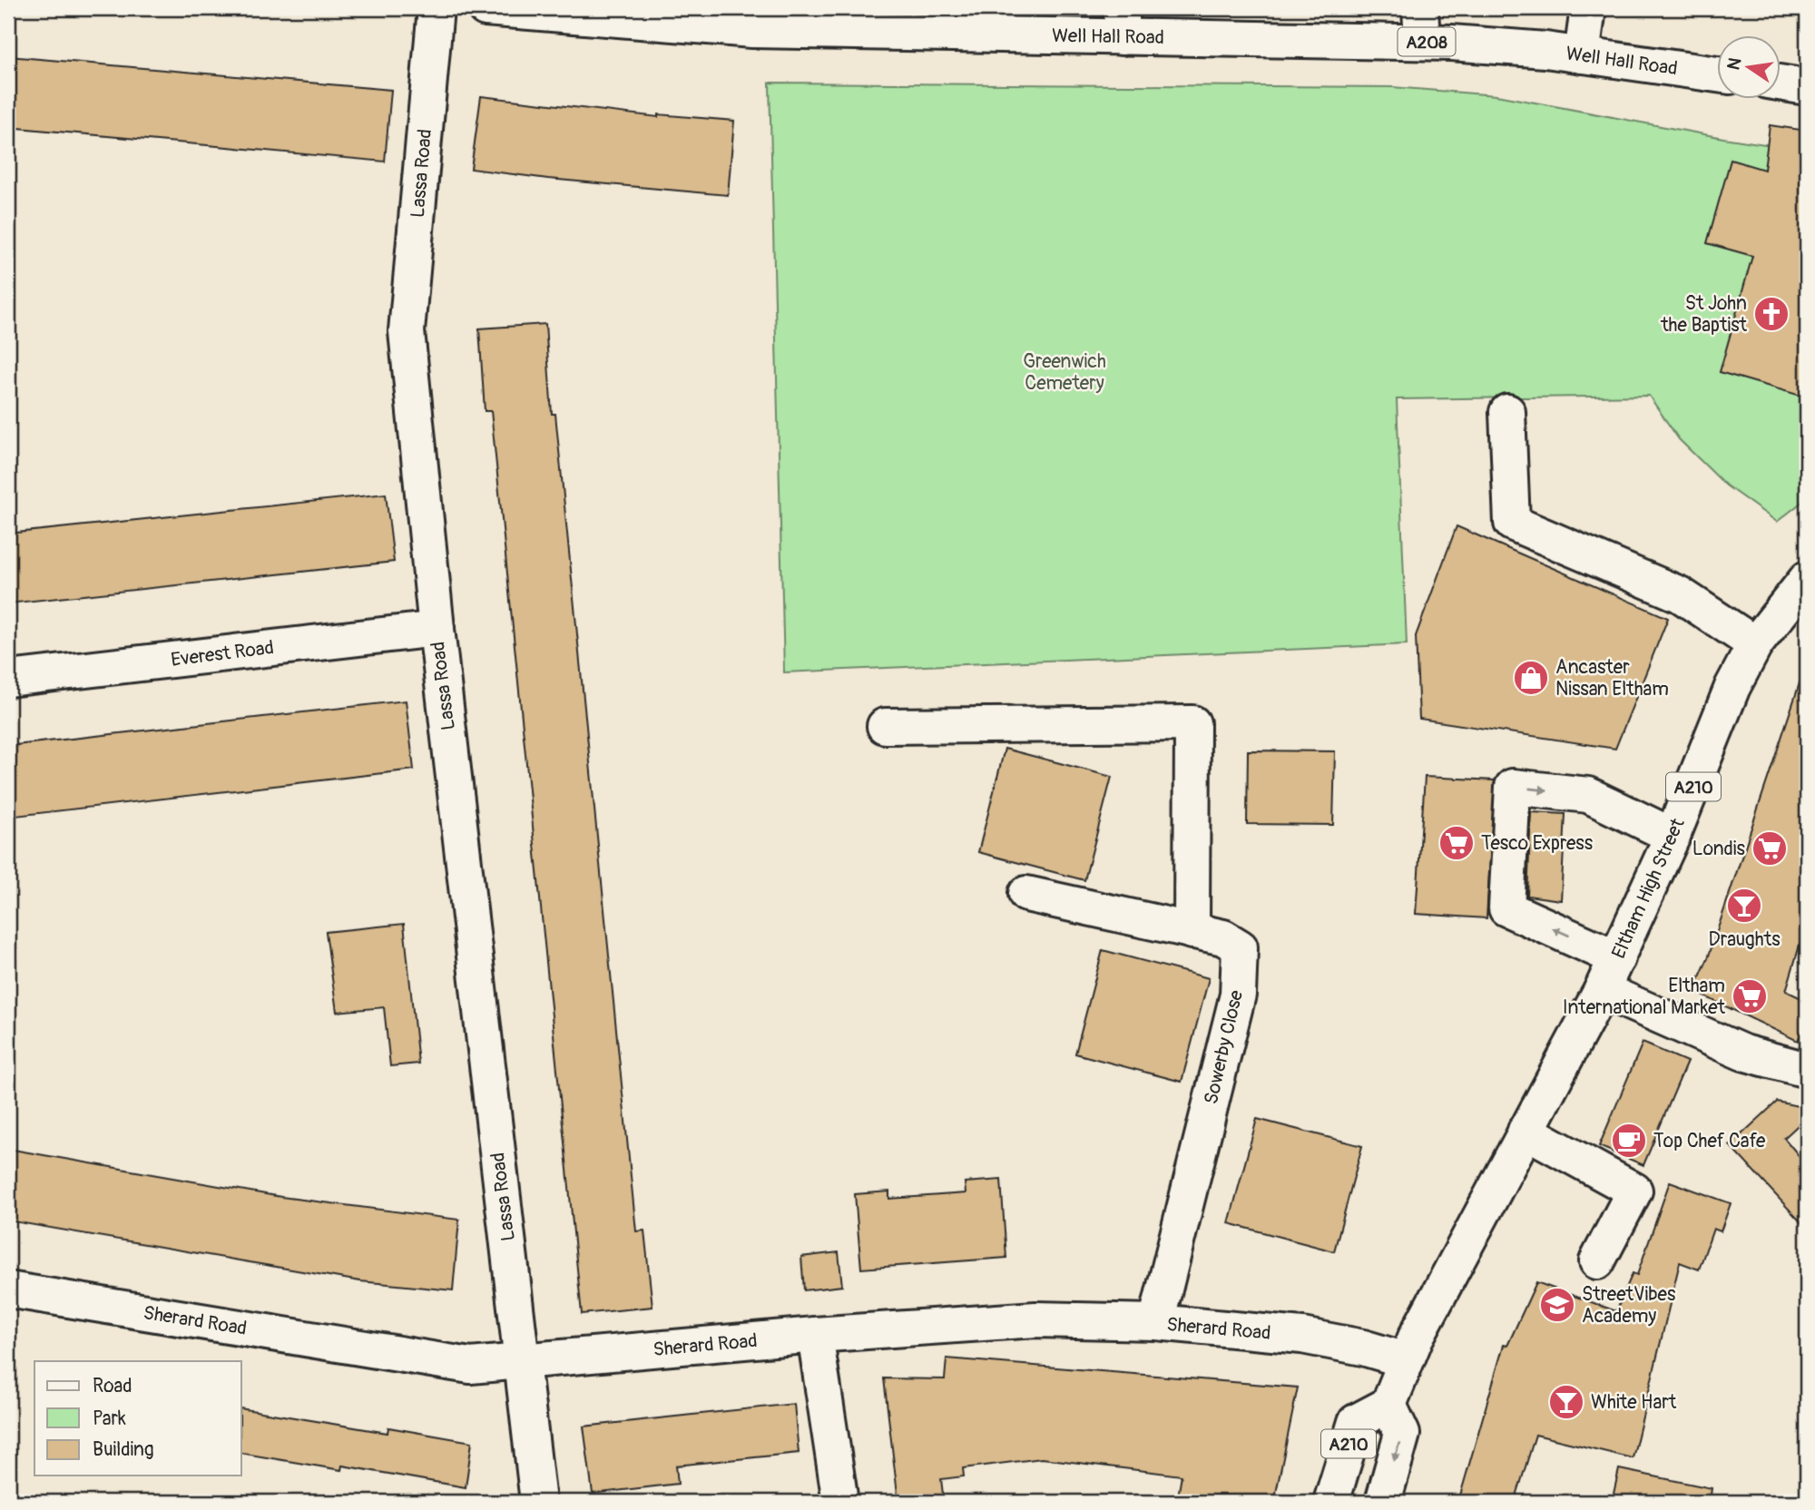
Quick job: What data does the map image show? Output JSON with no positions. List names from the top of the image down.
{
  "streets": {
    "street": [
      "Well Hall Road",
      "A208",
      "Lassa Road",
      "Everest Road",
      "A210",
      "Eltham High Street",
      "Sowerby Close",
      "Sherard Road"
    ]
  },
  "crossings": [
    ["Lassa Road", "Everest Road"],
    ["Lassa Road", "Sherard Road"],
    ["A210", "Eltham High Street"],
    ["Eltham High Street", "Sherard Road"],
    ["Sowerby Close", "Sherard Road"]
  ],
  "parks": ["Greenwich Cemetery"],
  "places": {
    "church": ["St John the Baptist"],
    "shop": ["Ancaster Nissan Eltham"],
    "supermarket": ["Tesco Express", "Londis", "Eltham International Market"],
    "bar": ["Draughts", "White Hart"],
    "cafe": ["Top Chef Cafe"],
    "school or university": ["StreetVibes Academy"]
  },
  "legend": ["Road", "Park", "Building"],
  "north": "left"
}
